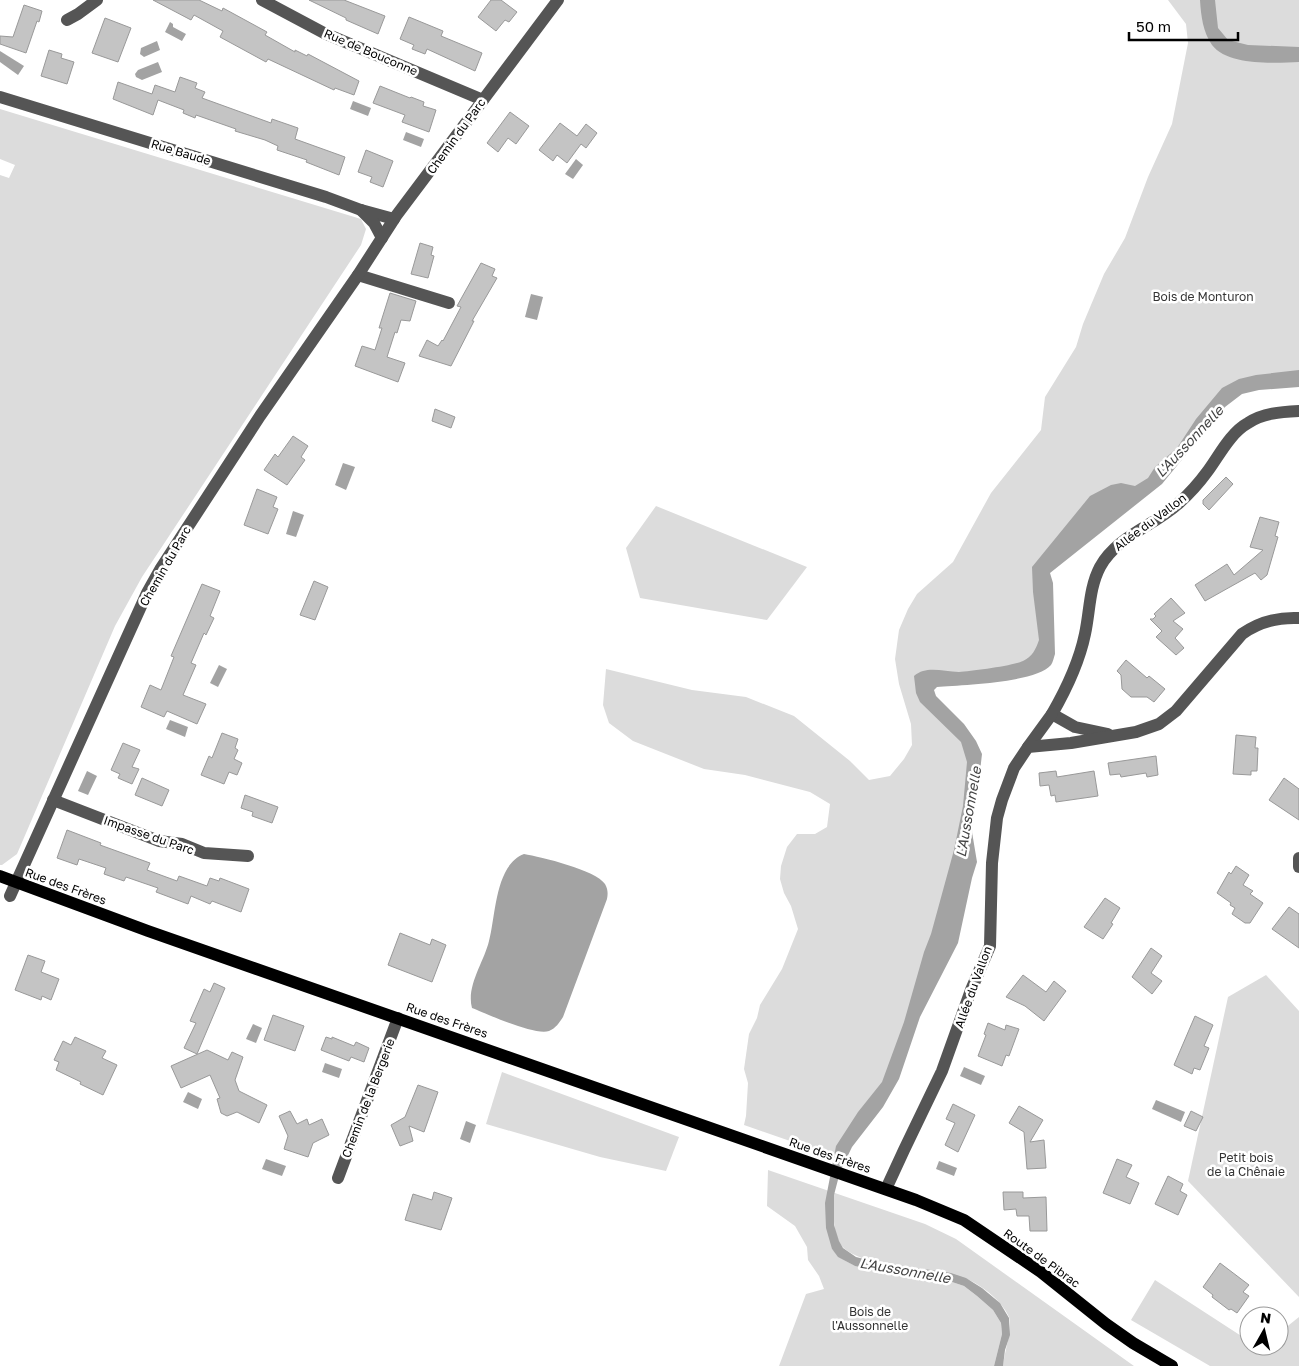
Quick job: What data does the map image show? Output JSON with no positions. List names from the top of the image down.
{
  "streets": {
    "main road": ["Rue des Frères", "Route de Pibrac"],
    "street": [
      "Rue de Bouconne",
      "Chemin du Parc",
      "Rue Baude",
      "Allée du Vallon",
      "Impasse du Parc",
      "Chemin de la Bergerie"
    ]
  },
  "crossings": [
    ["Rue de Bouconne", "Chemin du Parc"],
    ["Chemin du Parc", "Rue Baude"],
    ["Chemin du Parc", "Impasse du Parc"],
    ["Chemin du Parc", "Rue des Frères"],
    ["Allée du Vallon", "Rue des Frères"],
    ["Allée du Vallon", "Route de Pibrac"],
    ["Rue des Frères", "Chemin de la Bergerie"],
    ["Rue des Frères", "Route de Pibrac"]
  ],
  "water": ["L'Aussonnelle"],
  "parks": ["Bois de Monturon", "Petit bois de la Chênaie", "Bois de l'Aussonnelle"],
  "scale_bar": "50 m",
  "north": "top"
}
